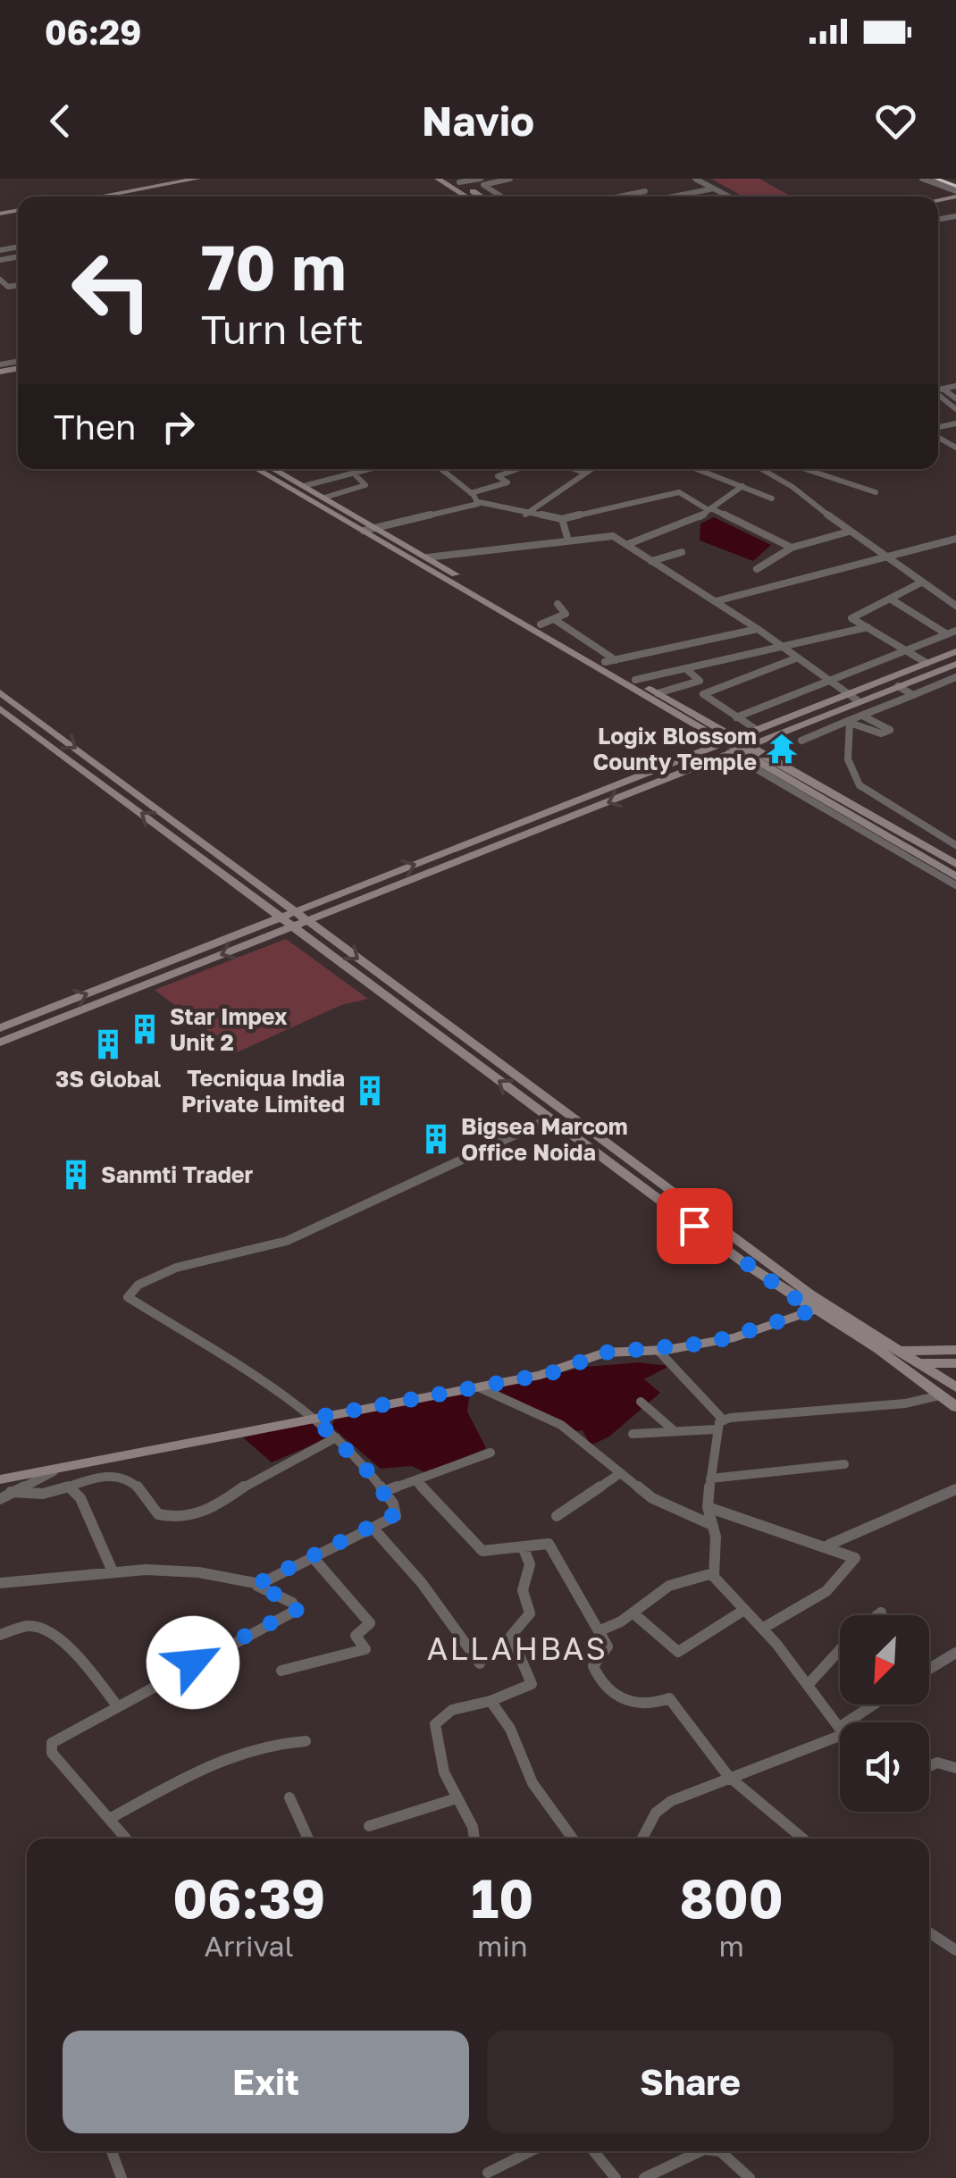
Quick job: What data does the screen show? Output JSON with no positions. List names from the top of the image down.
{
  "districts": ["ALLAHBAS"],
  "places": {
    "temple": ["Logix Blossom County Temple"],
    "building": [
      "Star Impex Unit 2",
      "3S Global",
      "Tecniqua India Private Limited",
      "Bigsea Marcom Office Noida",
      "Sanmti Trader"
    ]
  },
  "north": "bottom left",
  "page": {
    "status": "06:29",
    "header": "Navio",
    "turn": ["70 m", "Turn left"],
    "then": "Then",
    "eta": [
      "06:39",
      "Arrival",
      "10",
      "min",
      "800",
      "m"
    ],
    "buttons": ["Exit", "Share"]
  }
}
